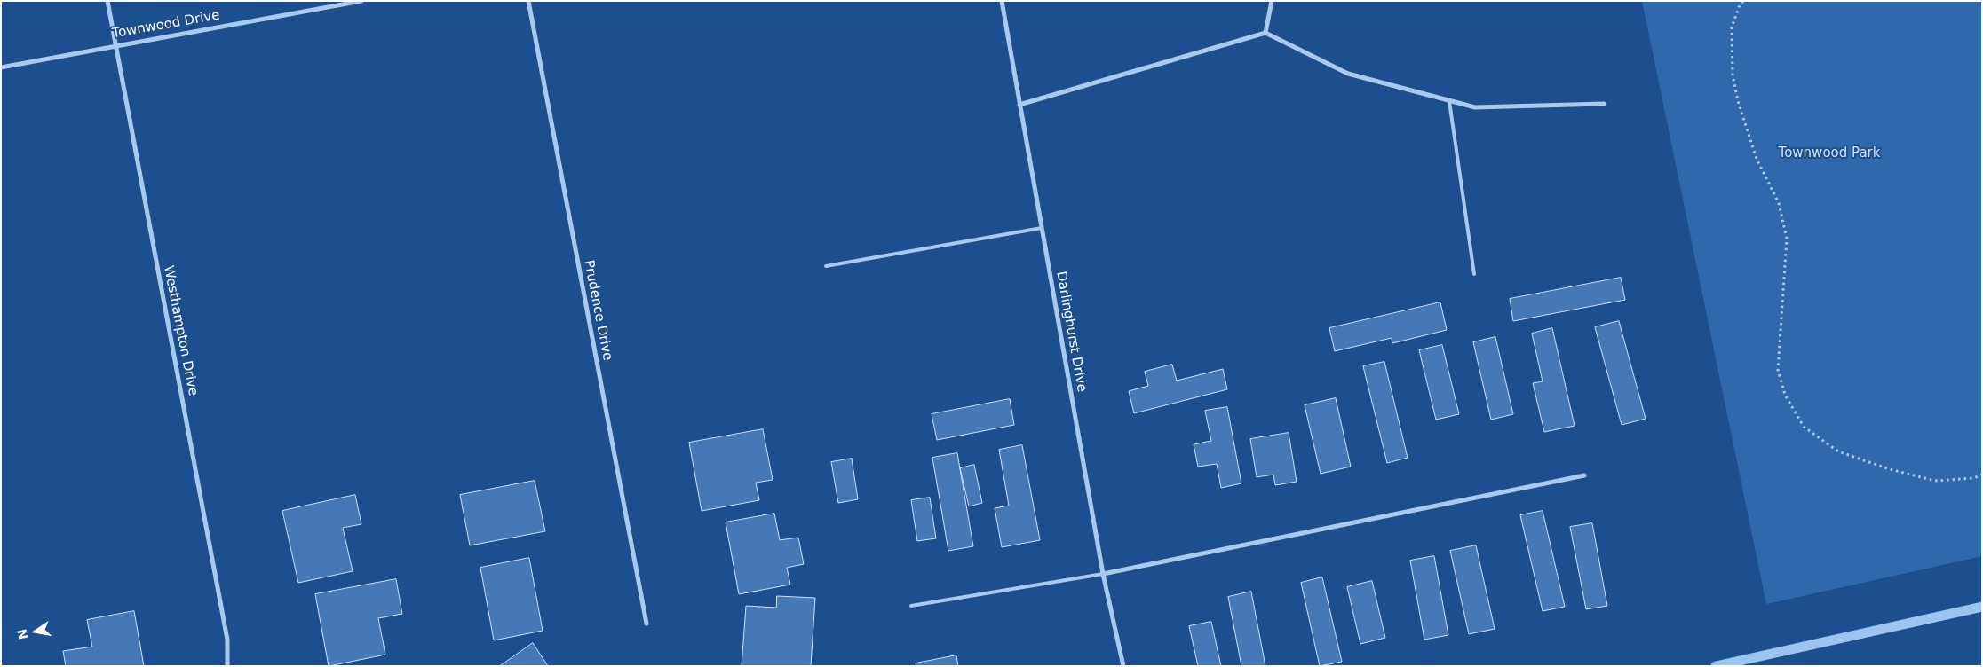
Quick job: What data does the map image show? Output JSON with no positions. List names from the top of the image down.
{
  "streets": {
    "street": [
      "Townwood Drive",
      "Prudence Drive",
      "Westhampton Drive",
      "Darlinghurst Drive"
    ]
  },
  "crossings": [
    ["Townwood Drive", "Westhampton Drive"]
  ],
  "parks": ["Townwood Park"],
  "north": "left"
}
